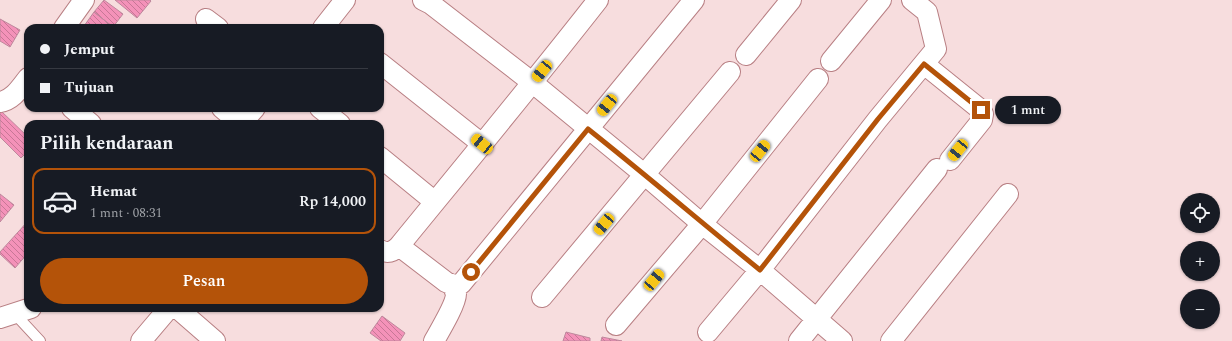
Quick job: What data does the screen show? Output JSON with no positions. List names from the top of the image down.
{
  "page": {
    "banner": ["Jemput", "Tujuan"],
    "bubble": "1 mnt",
    "heading": "Pilih kendaraan",
    "list": [
      {
        "name": "Hemat",
        "note": "1 mnt · 08:31",
        "value": "Rp 14,000"
      }
    ],
    "map_buttons": ["+", "−"],
    "buttons": "Pesan"
  }
}
